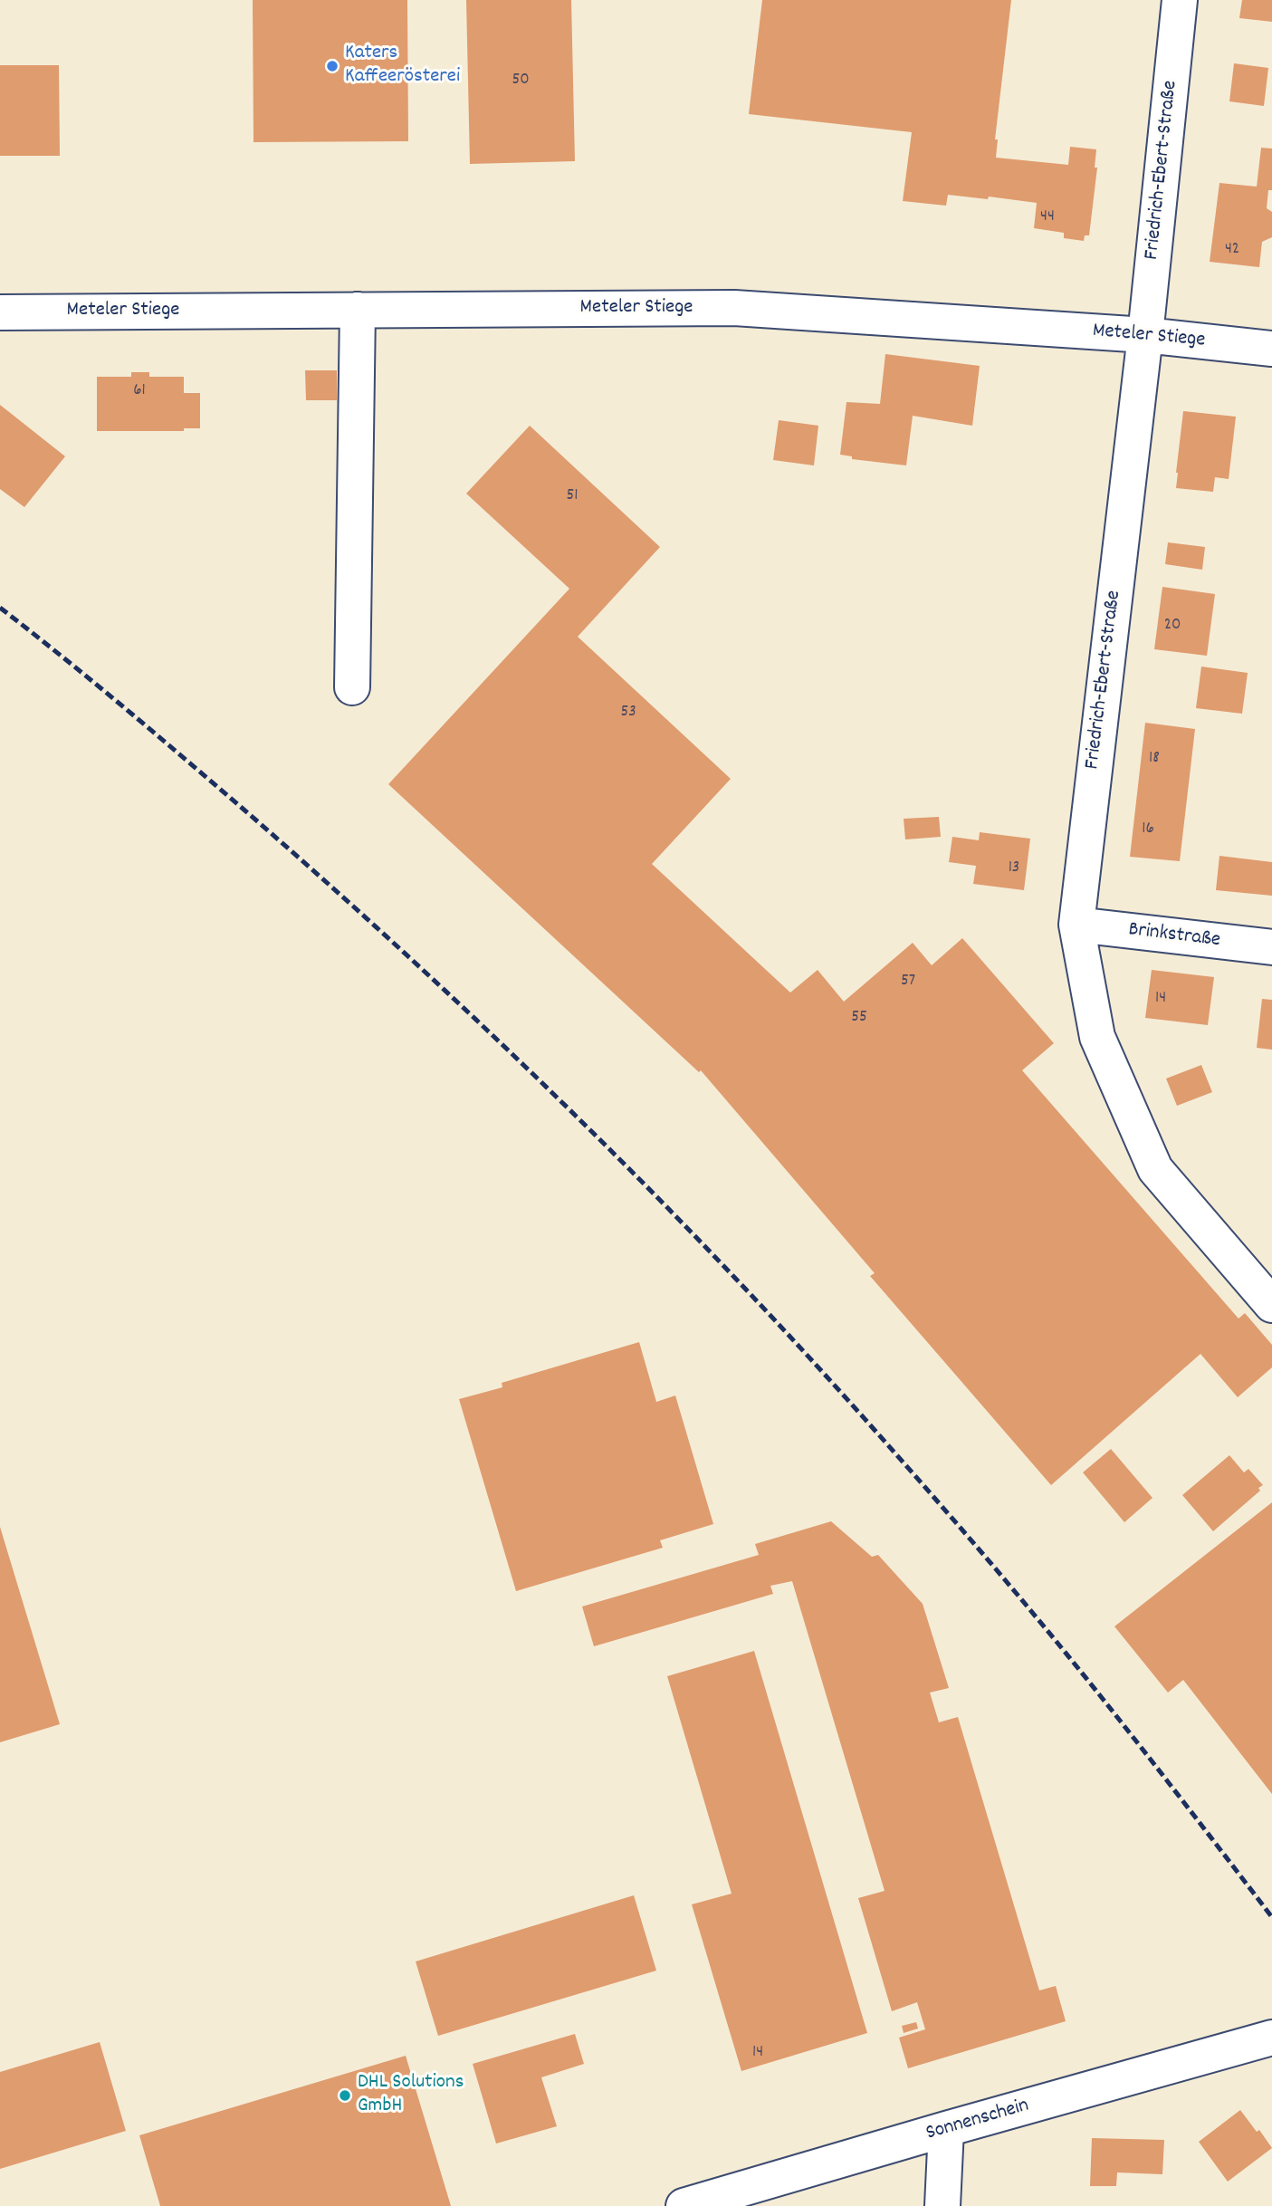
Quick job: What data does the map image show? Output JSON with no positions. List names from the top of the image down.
{
  "streets": {
    "street": [
      "Friedrich-Ebert-Straße",
      "Meteler Stiege",
      "Brinkstraße",
      "Sonnenschein"
    ]
  },
  "crossings": [
    ["Friedrich-Ebert-Straße", "Meteler Stiege"],
    ["Friedrich-Ebert-Straße", "Brinkstraße"]
  ],
  "places": ["Katers Kaffeerösterei", "DHL Solutions GmbH"],
  "house_numbers": [
    "50",
    "44",
    "42",
    "61",
    "51",
    "20",
    "53",
    "18",
    "16",
    "13",
    "57",
    "14",
    "55",
    "14"
  ]
}
